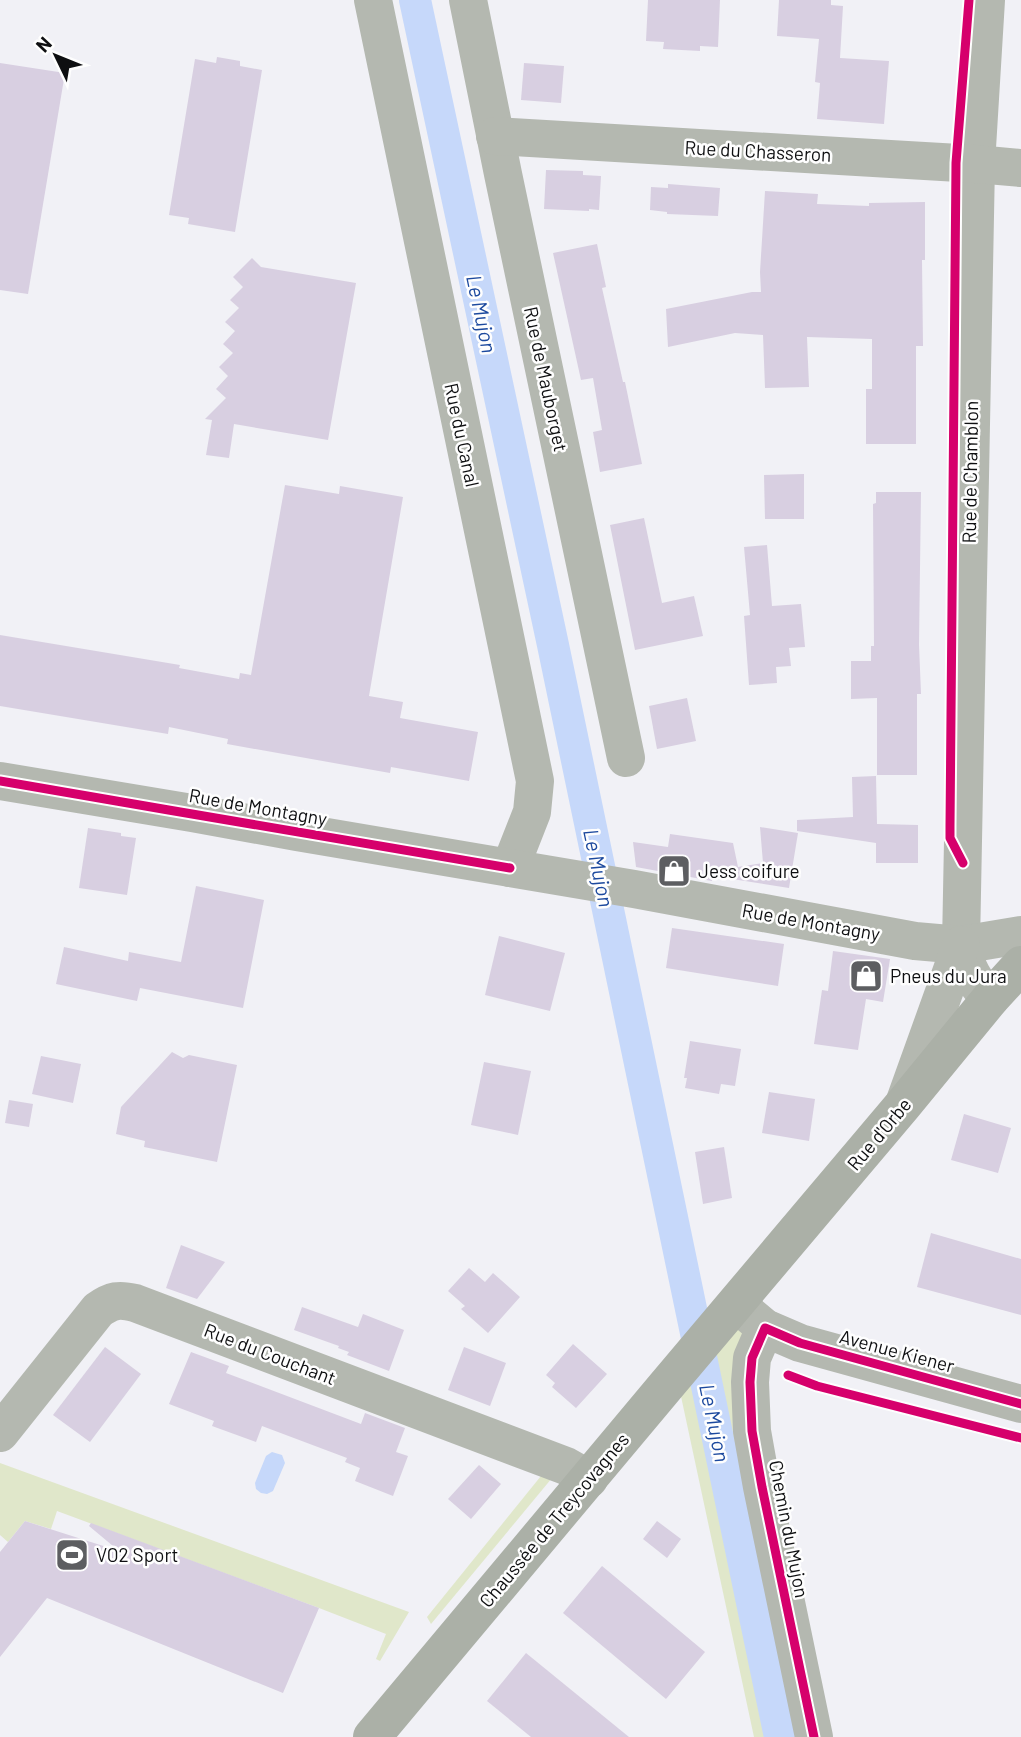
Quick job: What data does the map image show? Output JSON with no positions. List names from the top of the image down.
{
  "streets": {
    "main road": ["Rue d'Orbe", "Chaussée de Treycovagnes"],
    "street": [
      "Rue du Chasseron",
      "Rue de Mauborget",
      "Rue du Canal",
      "Rue de Chamblon",
      "Rue de Montagny",
      "Avenue Kiener",
      "Rue du Couchant",
      "Chemin du Mujon"
    ]
  },
  "crossings": [
    ["Rue du Chasseron", "Rue de Mauborget"],
    ["Rue du Chasseron", "Rue de Chamblon"],
    ["Rue du Canal", "Rue de Montagny"],
    ["Rue de Chamblon", "Rue de Montagny"],
    ["Rue de Chamblon", "Rue d'Orbe"],
    ["Rue d'Orbe", "Avenue Kiener"],
    ["Rue d'Orbe", "Chaussée de Treycovagnes"],
    ["Avenue Kiener", "Chaussée de Treycovagnes"],
    ["Avenue Kiener", "Chemin du Mujon"],
    ["Rue du Couchant", "Chaussée de Treycovagnes"]
  ],
  "water": ["Le Mujon"],
  "places": {
    "shop": ["Jess coifure", "Pneus du Jura"],
    "sports": ["VO2 Sport"]
  },
  "north": "top left"
}
